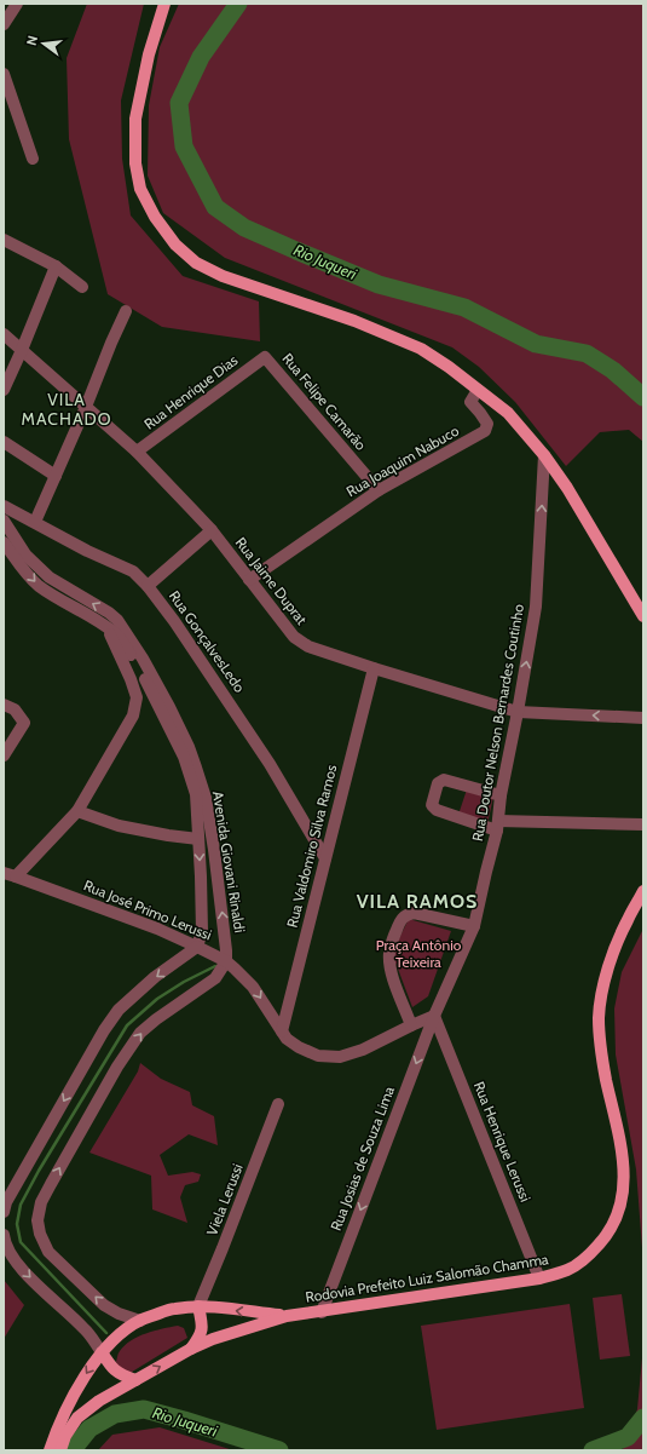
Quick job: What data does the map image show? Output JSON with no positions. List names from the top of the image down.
{
  "streets": {
    "main road": ["Rodovia Prefeito Luiz Salomão Chamma"],
    "street": [
      "Rua Henrique Dias",
      "Rua Felipe Camarão",
      "Rua Joaquim Nabuco",
      "Rua Jaime Duprat",
      "Rua GonçalvesLedo",
      "Rua Doutor Nelson Bernardes Coutinho",
      "Rua Valdomiro Silva Ramos",
      "Avenida Giovani Rinaldi",
      "Rua José Primo Lerussi",
      "Rua Henrique Lerussi",
      "Rua Josias de Souza Lima",
      "Viela Lerussi"
    ]
  },
  "crossings": [
    ["Rua Henrique Dias", "Rua Felipe Camarão"],
    ["Rua Henrique Dias", "Rua Jaime Duprat"],
    ["Rua Felipe Camarão", "Rua Joaquim Nabuco"],
    ["Rua Joaquim Nabuco", "Rua Jaime Duprat"],
    ["Rua Jaime Duprat", "Rua Doutor Nelson Bernardes Coutinho"],
    ["Rua Jaime Duprat", "Rua Valdomiro Silva Ramos"],
    ["Rua GonçalvesLedo", "Rua Valdomiro Silva Ramos"],
    ["Rua Doutor Nelson Bernardes Coutinho", "Rua José Primo Lerussi"],
    ["Rua Doutor Nelson Bernardes Coutinho", "Rua Henrique Lerussi"],
    ["Rua Doutor Nelson Bernardes Coutinho", "Rua Josias de Souza Lima"],
    ["Rua Valdomiro Silva Ramos", "Rua José Primo Lerussi"],
    ["Avenida Giovani Rinaldi", "Rua José Primo Lerussi"],
    ["Rua José Primo Lerussi", "Rua Henrique Lerussi"],
    ["Rua José Primo Lerussi", "Rua Josias de Souza Lima"],
    ["Rua Henrique Lerussi", "Rua Josias de Souza Lima"],
    ["Rua Henrique Lerussi", "Rodovia Prefeito Luiz Salomão Chamma"],
    ["Rua Josias de Souza Lima", "Rodovia Prefeito Luiz Salomão Chamma"],
    ["Viela Lerussi", "Rodovia Prefeito Luiz Salomão Chamma"]
  ],
  "one_way": ["Rua Doutor Nelson Bernardes Coutinho", "Rua Josias de Souza Lima"],
  "districts": ["VILA MACHADO", "VILA RAMOS"],
  "water": ["Rio Juqueri"],
  "parks": ["Praça Antônio Teixeira"],
  "north": "left"
}
